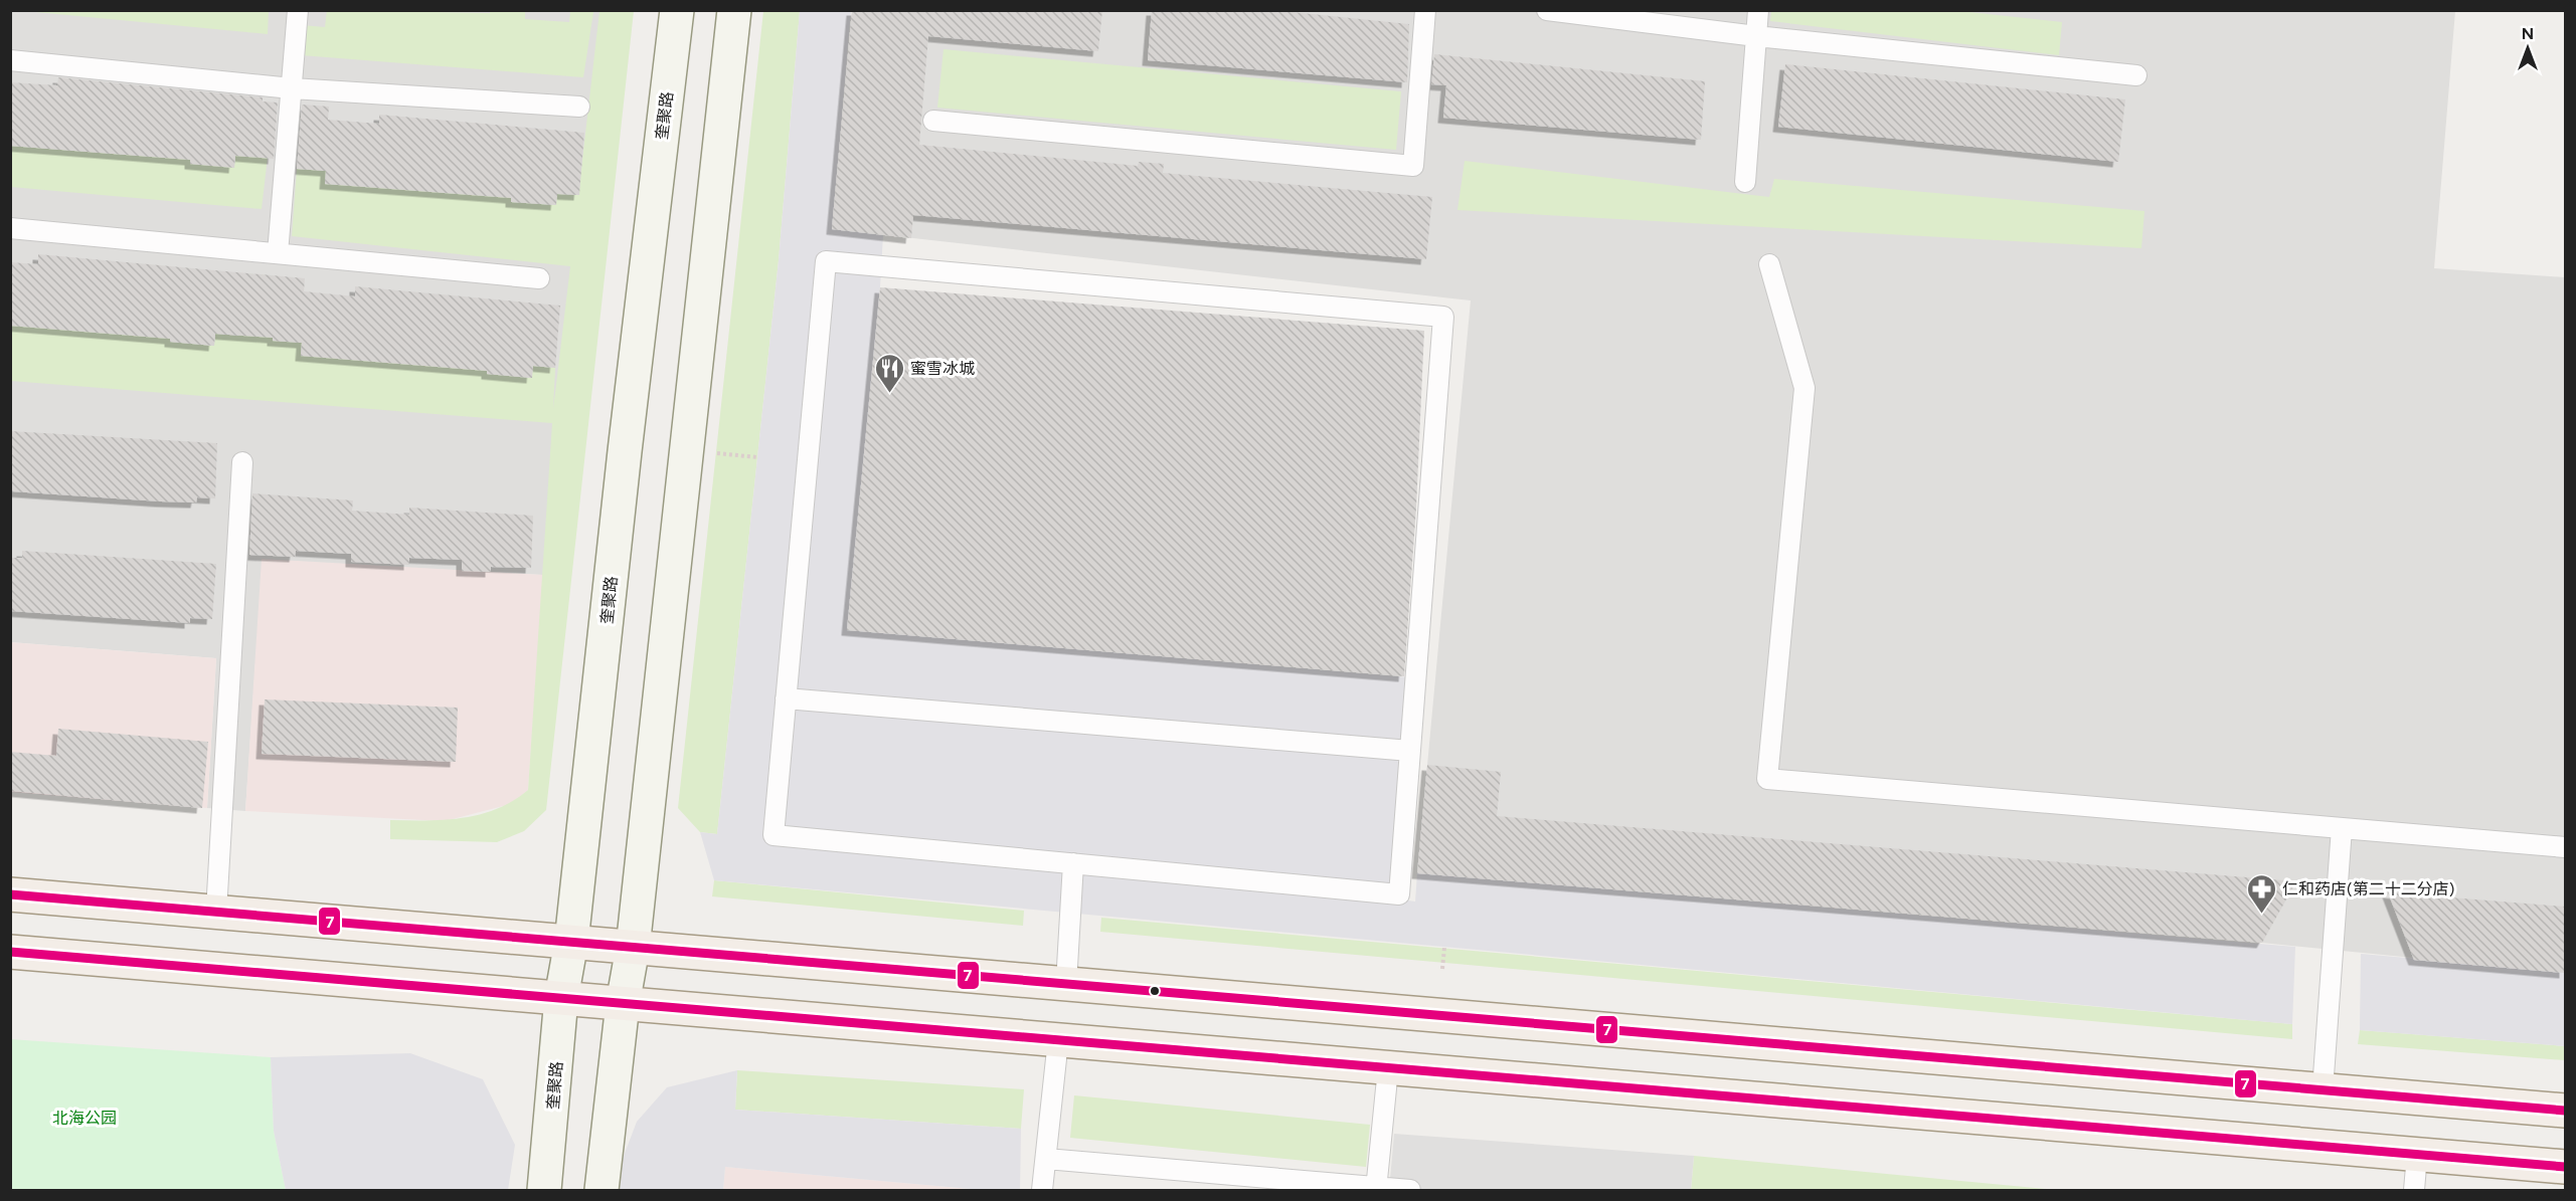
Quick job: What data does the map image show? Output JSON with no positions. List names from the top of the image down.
{
  "streets": {
    "street": ["奎聚路"]
  },
  "parks": ["北海公园"],
  "places": {
    "restaurant": ["蜜雪冰城"],
    "pharmacy": ["仁和药店(第二十二分店)"]
  },
  "lines": ["transit line 7"],
  "north": "top"
}
